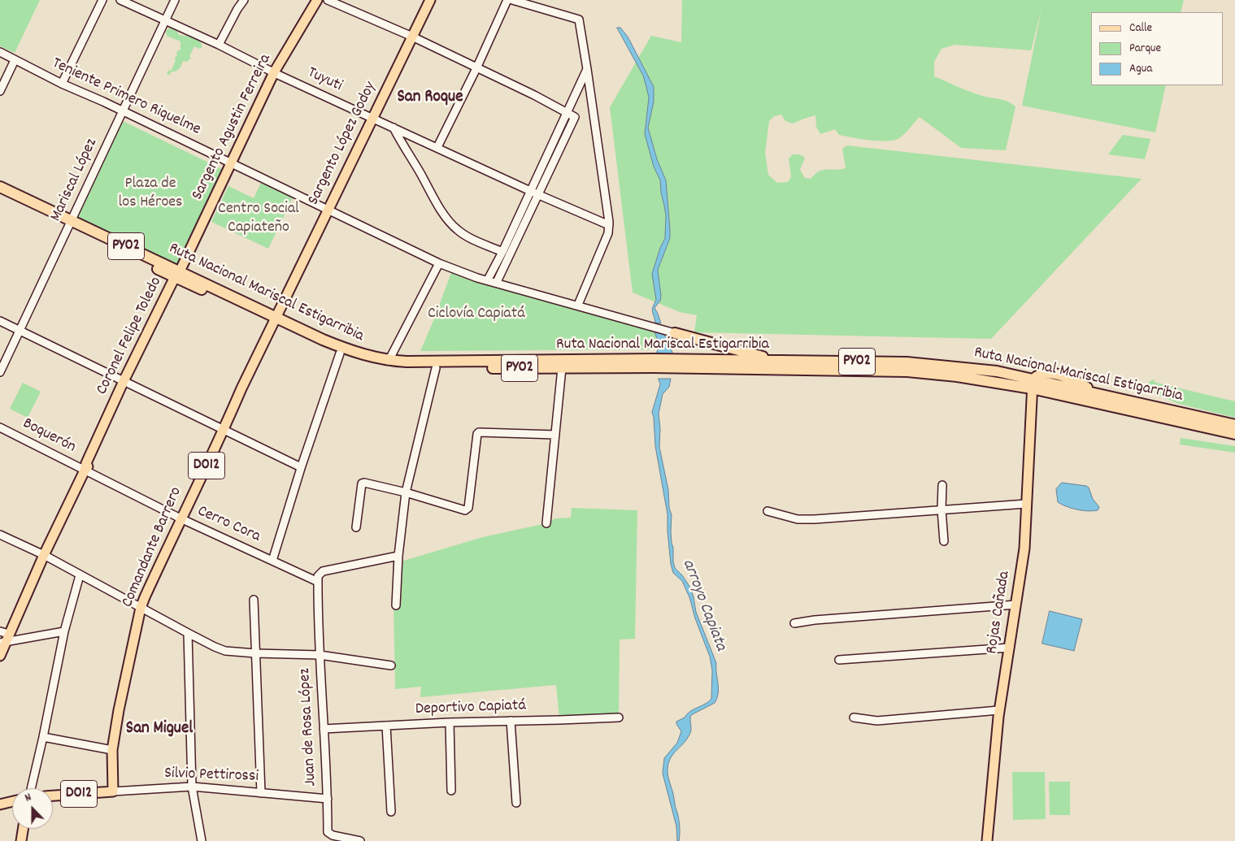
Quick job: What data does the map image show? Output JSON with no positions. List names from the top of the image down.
{
  "streets": {
    "highway": ["PY02", "Ruta Nacional Mariscal Estigarribia"],
    "main road": [
      "Sargento Agustin Ferreira",
      "Sargento López Godoy",
      "Coronel Felipe Toledo",
      "D012",
      "Comandante Barrero",
      "Rojas Cañada",
      "Silvio Pettirossi"
    ],
    "street": [
      "Tuyuti",
      "Teniente Primero Riquelme",
      "Mariscal López",
      "Boquerón",
      "Cerro Cora",
      "Deportivo Capiatá",
      "Juan de Rosa López"
    ]
  },
  "crossings": [
    ["Tuyuti", "Sargento Agustin Ferreira"],
    ["Tuyuti", "Sargento López Godoy"],
    ["Tuyuti", "Mariscal López"],
    ["Teniente Primero Riquelme", "Sargento Agustin Ferreira"],
    ["Teniente Primero Riquelme", "Sargento López Godoy"],
    ["Teniente Primero Riquelme", "Mariscal López"],
    ["Sargento Agustin Ferreira", "Ruta Nacional Mariscal Estigarribia"],
    ["Sargento Agustin Ferreira", "Coronel Felipe Toledo"],
    ["Sargento López Godoy", "Ruta Nacional Mariscal Estigarribia"],
    ["Sargento López Godoy", "Comandante Barrero"],
    ["Mariscal López", "Ruta Nacional Mariscal Estigarribia"],
    ["Ruta Nacional Mariscal Estigarribia", "Coronel Felipe Toledo"],
    ["Ruta Nacional Mariscal Estigarribia", "Comandante Barrero"],
    ["Ruta Nacional Mariscal Estigarribia", "Rojas Cañada"],
    ["Coronel Felipe Toledo", "Boquerón"],
    ["Coronel Felipe Toledo", "Cerro Cora"],
    ["Boquerón", "Cerro Cora"],
    ["D012", "Comandante Barrero"],
    ["D012", "Silvio Pettirossi"],
    ["Cerro Cora", "Comandante Barrero"],
    ["Cerro Cora", "Juan de Rosa López"],
    ["Deportivo Capiatá", "Juan de Rosa López"],
    ["Juan de Rosa López", "Silvio Pettirossi"]
  ],
  "districts": ["San Roque", "San Miguel"],
  "water": ["arroyo Capiata"],
  "parks": ["Plaza de los Héroes", "Centro Social Capiateño", "Ciclovía Capiatá"],
  "legend": ["Calle", "Parque", "Agua"],
  "north": "top"
}
